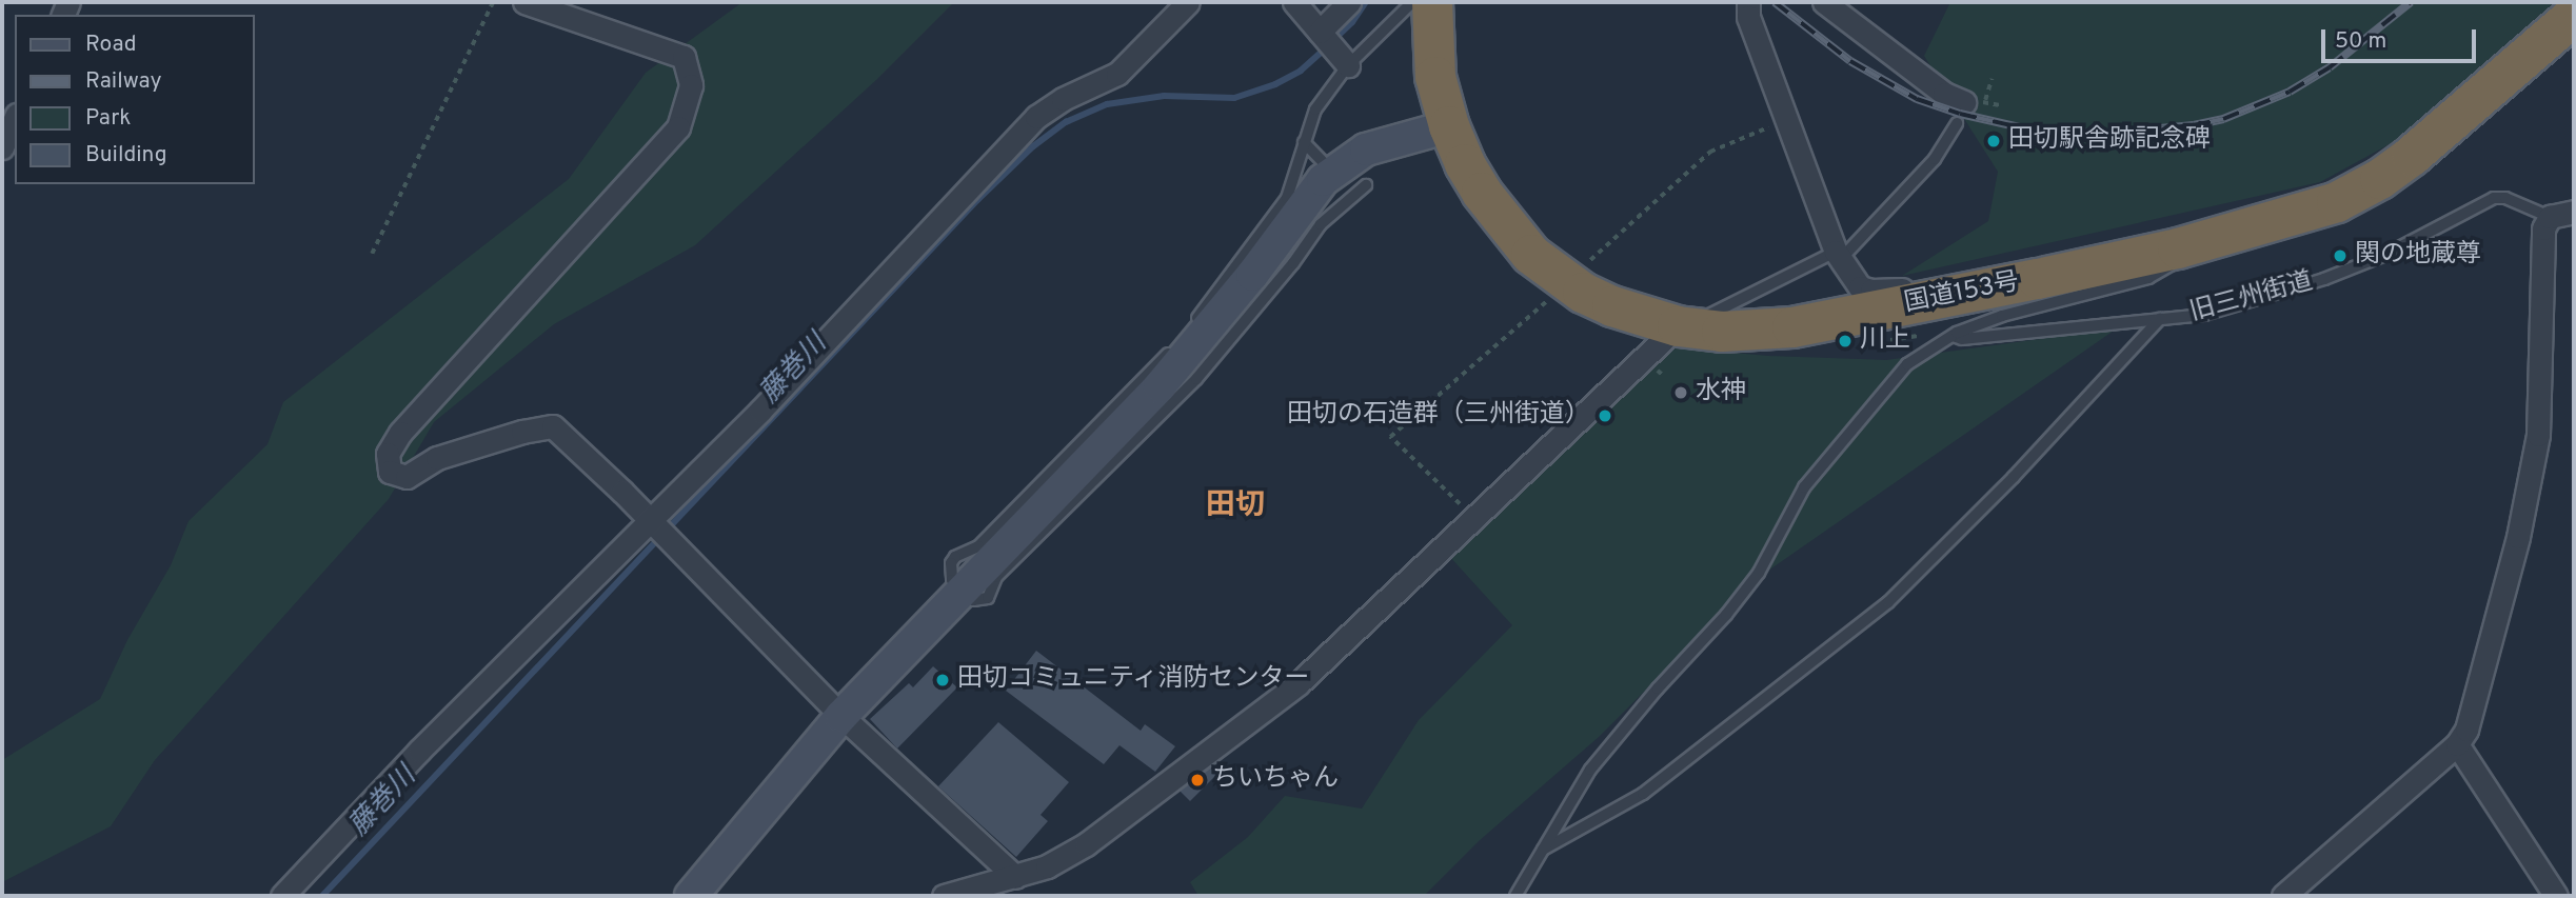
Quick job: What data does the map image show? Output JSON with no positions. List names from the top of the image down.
{
  "streets": {
    "highway": ["国道153号"],
    "lane": ["旧三州街道"]
  },
  "districts": ["田切"],
  "water": ["藤巻川"],
  "places": [
    "田切駅舎跡記念碑",
    "関の地蔵尊",
    "川上",
    "水神",
    "田切の石造群（三州街道）",
    "田切コミュニティ消防センター",
    "ちいちゃん"
  ],
  "legend": [
    "Road",
    "Railway",
    "Park",
    "Building"
  ],
  "scale_bar": "50 m"
}
